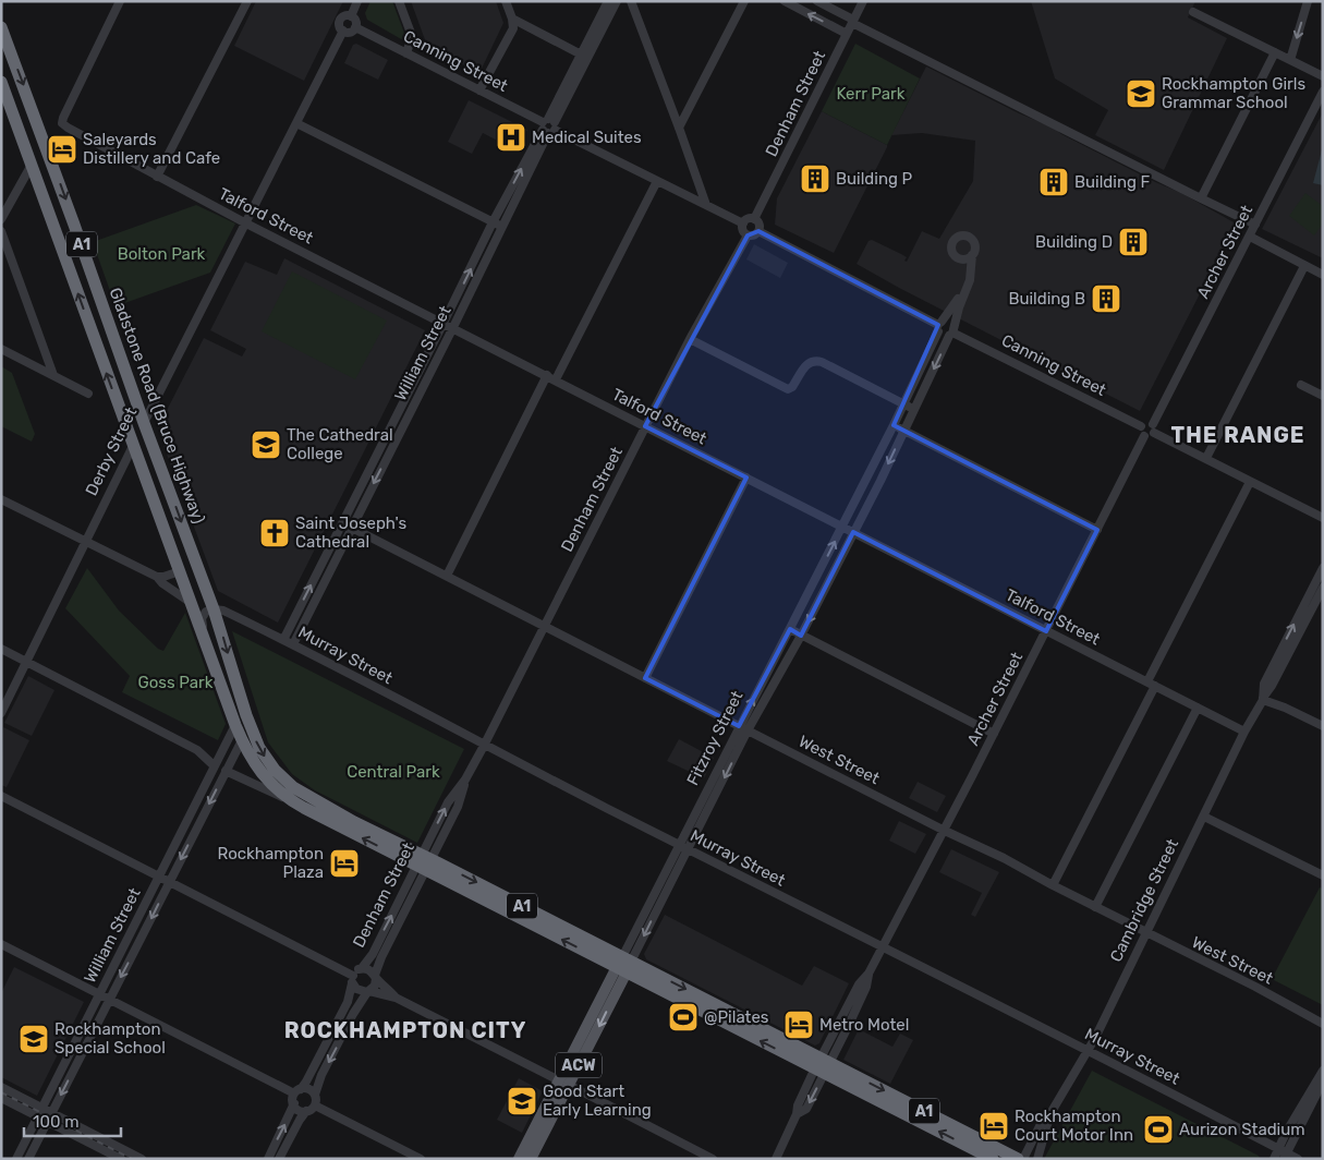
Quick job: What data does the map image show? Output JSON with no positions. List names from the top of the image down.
{
  "streets": {
    "highway": ["A1", "Gladstone Road (Bruce Highway)", "Derby Street"],
    "main road": ["Fitzroy Street", "ACW"],
    "street": [
      "Canning Street",
      "Denham Street",
      "Talford Street",
      "Archer Street",
      "William Street",
      "Murray Street",
      "West Street",
      "Cambridge Street"
    ]
  },
  "crossings": [
    ["Canning Street", "Denham Street"],
    ["Canning Street", "Archer Street"],
    ["Canning Street", "William Street"],
    ["Canning Street", "Derby Street"],
    ["Canning Street", "Fitzroy Street"],
    ["Denham Street", "Talford Street"],
    ["Denham Street", "A1"],
    ["Denham Street", "Gladstone Road (Bruce Highway)"],
    ["Denham Street", "Murray Street"],
    ["Denham Street", "West Street"],
    ["Talford Street", "Archer Street"],
    ["Talford Street", "William Street"],
    ["Talford Street", "Derby Street"],
    ["Talford Street", "Fitzroy Street"],
    ["Talford Street", "Cambridge Street"],
    ["A1", "Archer Street"],
    ["A1", "William Street"],
    ["A1", "Gladstone Road (Bruce Highway)"],
    ["A1", "Derby Street"],
    ["A1", "Fitzroy Street"],
    ["Archer Street", "Murray Street"],
    ["Archer Street", "West Street"],
    ["William Street", "Murray Street"],
    ["William Street", "West Street"],
    ["Gladstone Road (Bruce Highway)", "Derby Street"],
    ["Gladstone Road (Bruce Highway)", "Murray Street"],
    ["Murray Street", "Fitzroy Street"],
    ["Murray Street", "Cambridge Street"],
    ["Fitzroy Street", "West Street"],
    ["West Street", "Cambridge Street"]
  ],
  "districts": ["THE RANGE", "ROCKHAMPTON CITY"],
  "parks": [
    "Kerr Park",
    "Bolton Park",
    "Goss Park",
    "Central Park"
  ],
  "places": {
    "school or university": [
      "Rockhampton Girls Grammar School",
      "The Cathedral College",
      "Rockhampton Special School",
      "Good Start Early Learning"
    ],
    "hospital": ["Medical Suites"],
    "hotel": [
      "Saleyards Distillery and Cafe",
      "Rockhampton Plaza",
      "Metro Motel",
      "Rockhampton Court Motor Inn"
    ],
    "building": [
      "Building P",
      "Building F",
      "Building D",
      "Building B"
    ],
    "church": ["Saint Joseph's Cathedral"],
    "sports": ["@Pilates", "Aurizon Stadium"]
  },
  "scale_bar": "100 m"
}
